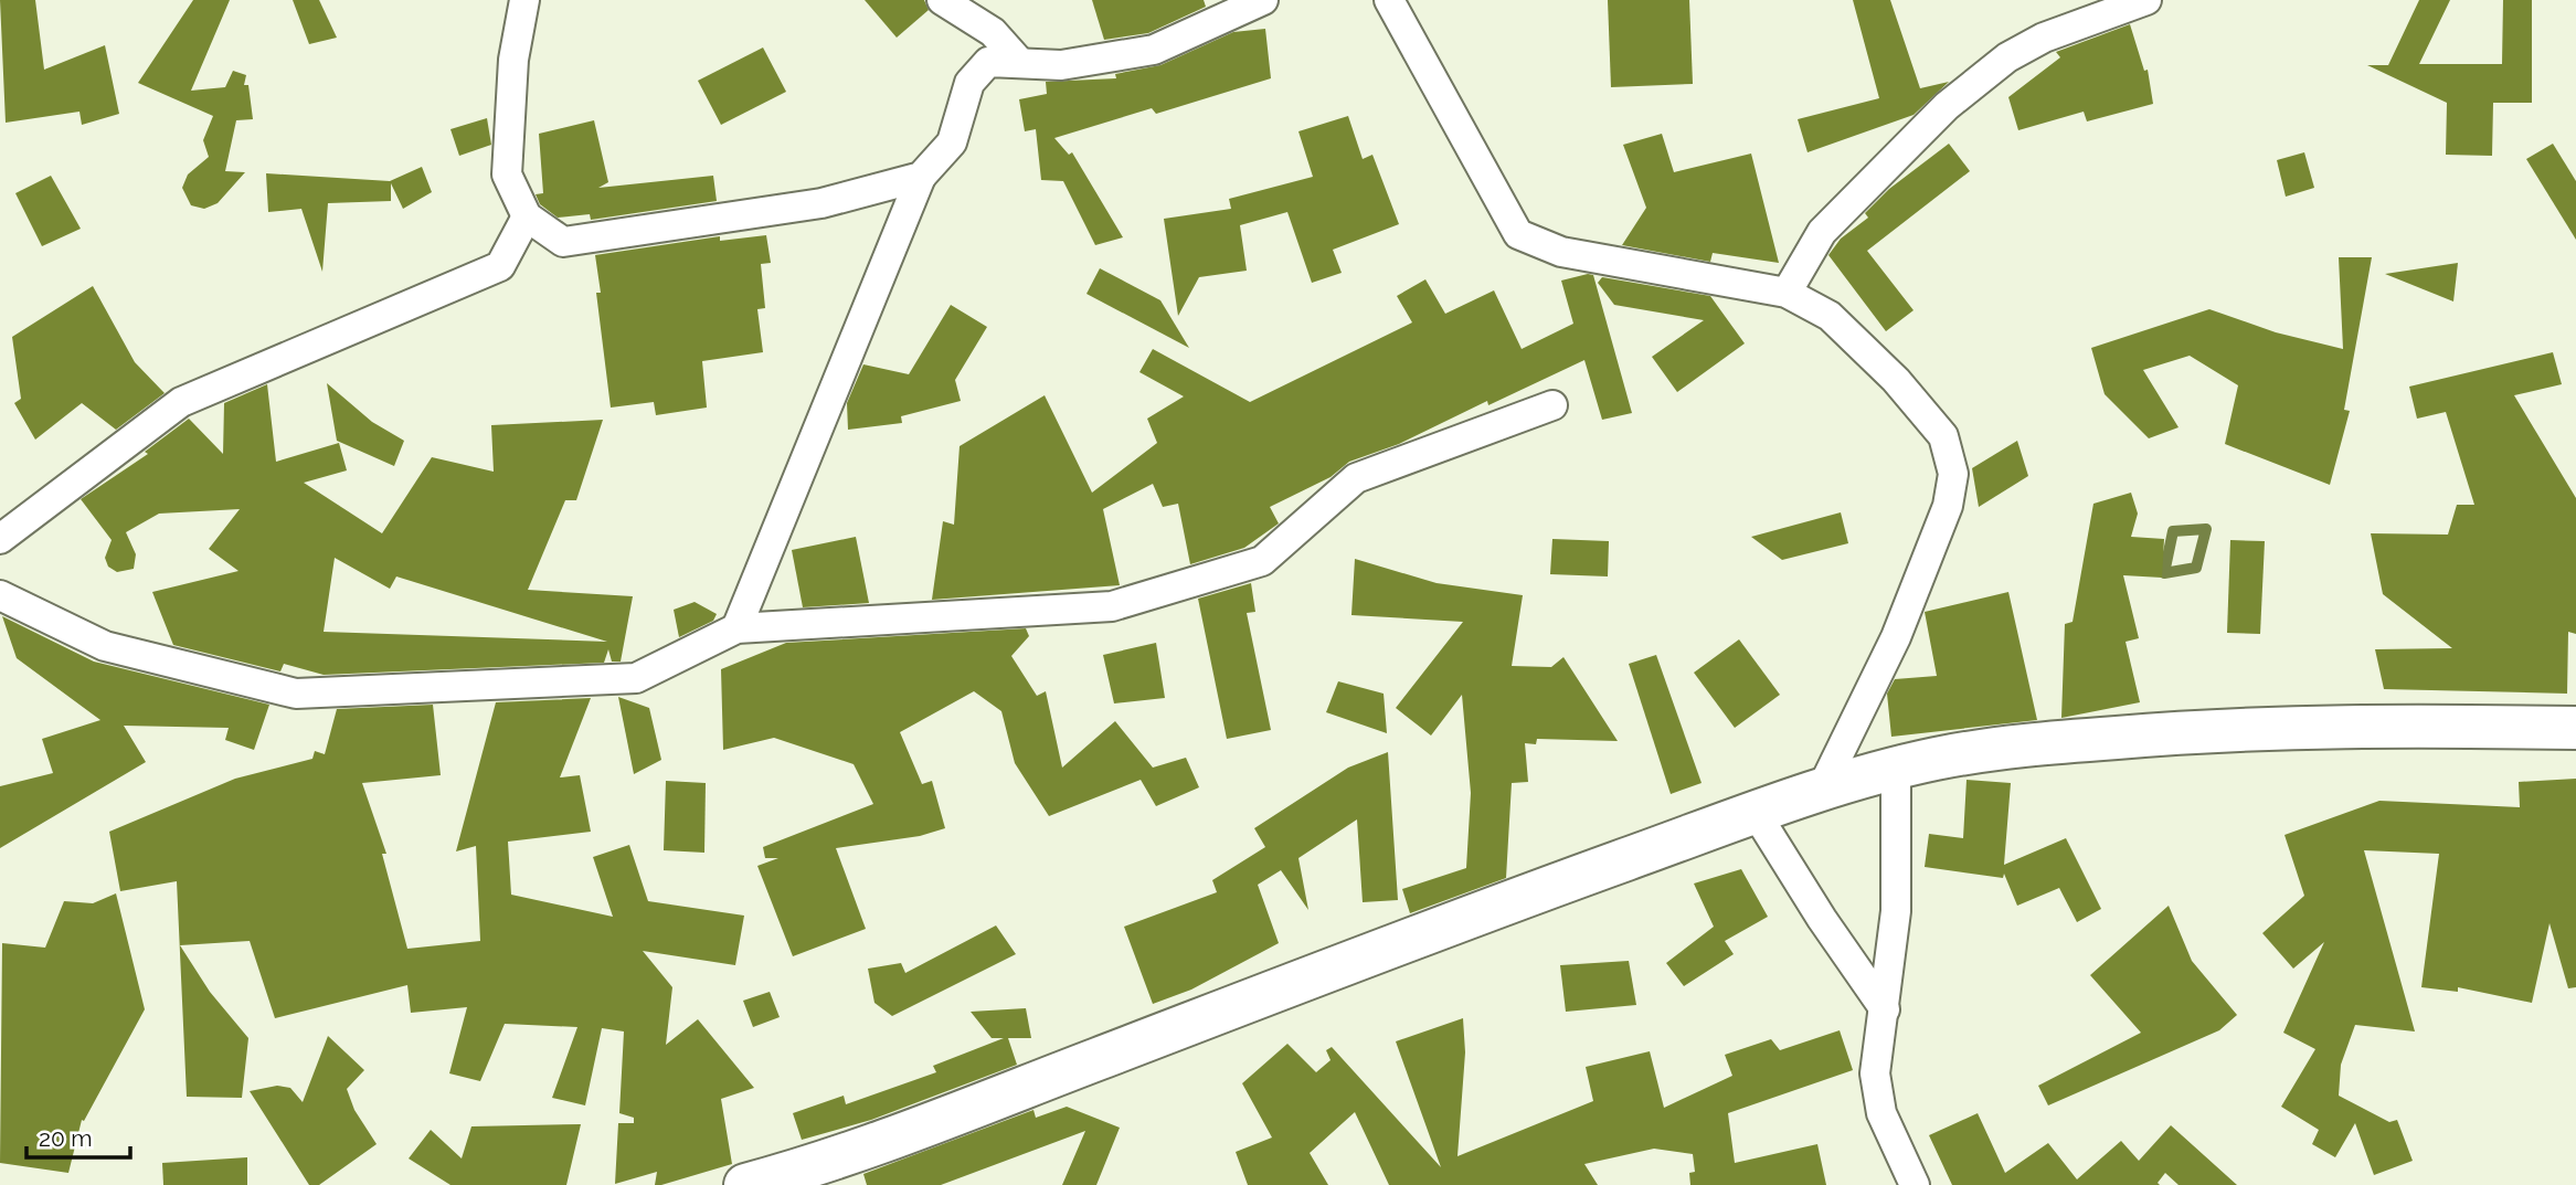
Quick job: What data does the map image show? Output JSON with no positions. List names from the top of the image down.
{
  "scale_bar": "20 m"
}
